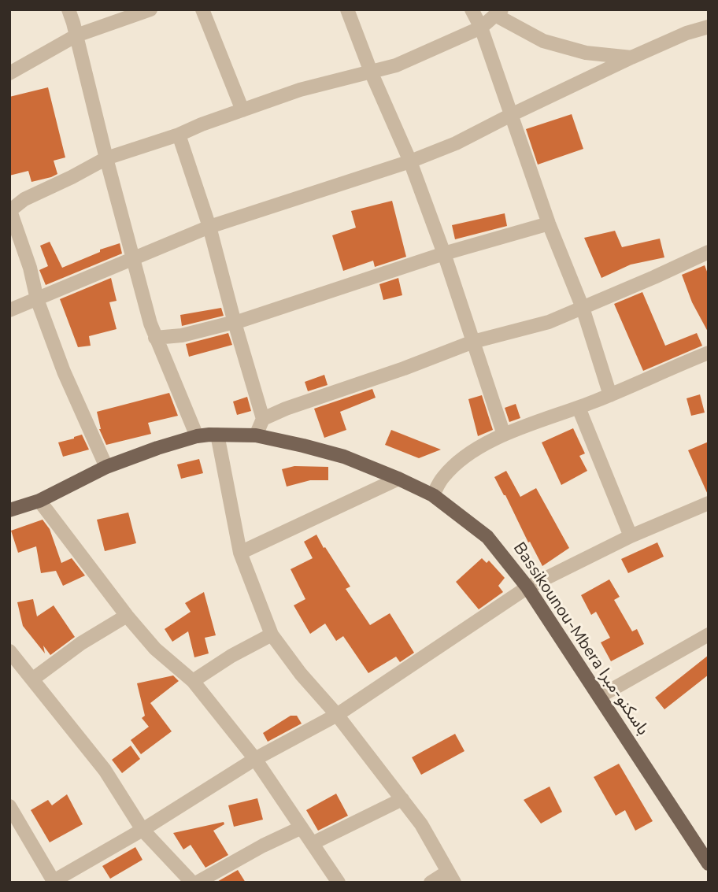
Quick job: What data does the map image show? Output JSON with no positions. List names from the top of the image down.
{
  "streets": {
    "main road": ["Bassikounou-Mbera باسكنو-مبرا"]
  }
}
